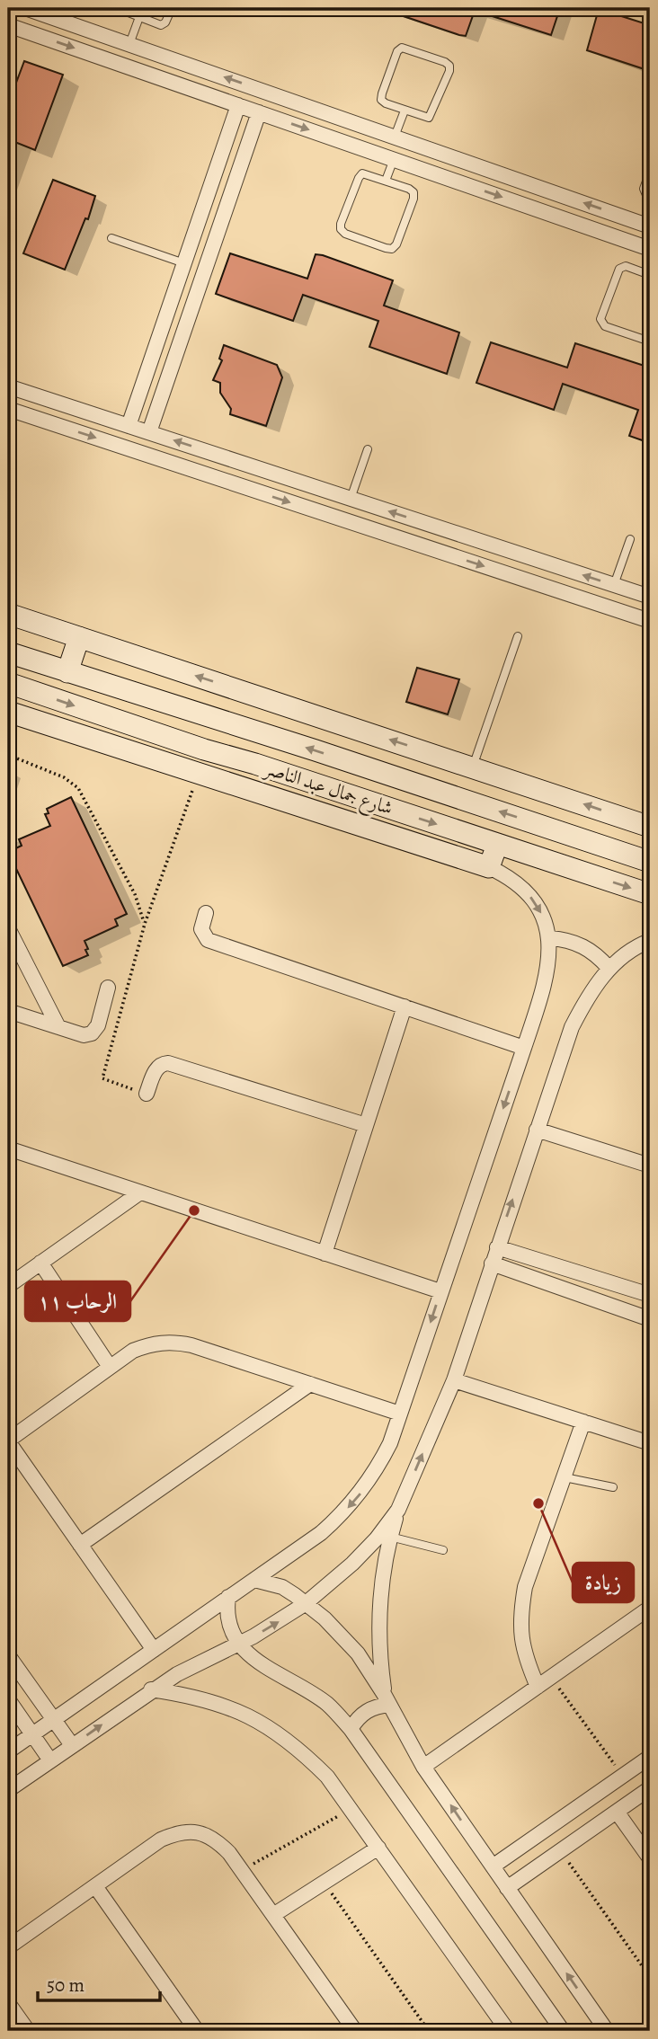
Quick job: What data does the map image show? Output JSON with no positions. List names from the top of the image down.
{
  "streets": {
    "main road": ["شارع جمال عبد الناصر"]
  },
  "places": ["الرحاب ١١", "زيادة"],
  "scale_bar": "50 m"
}
